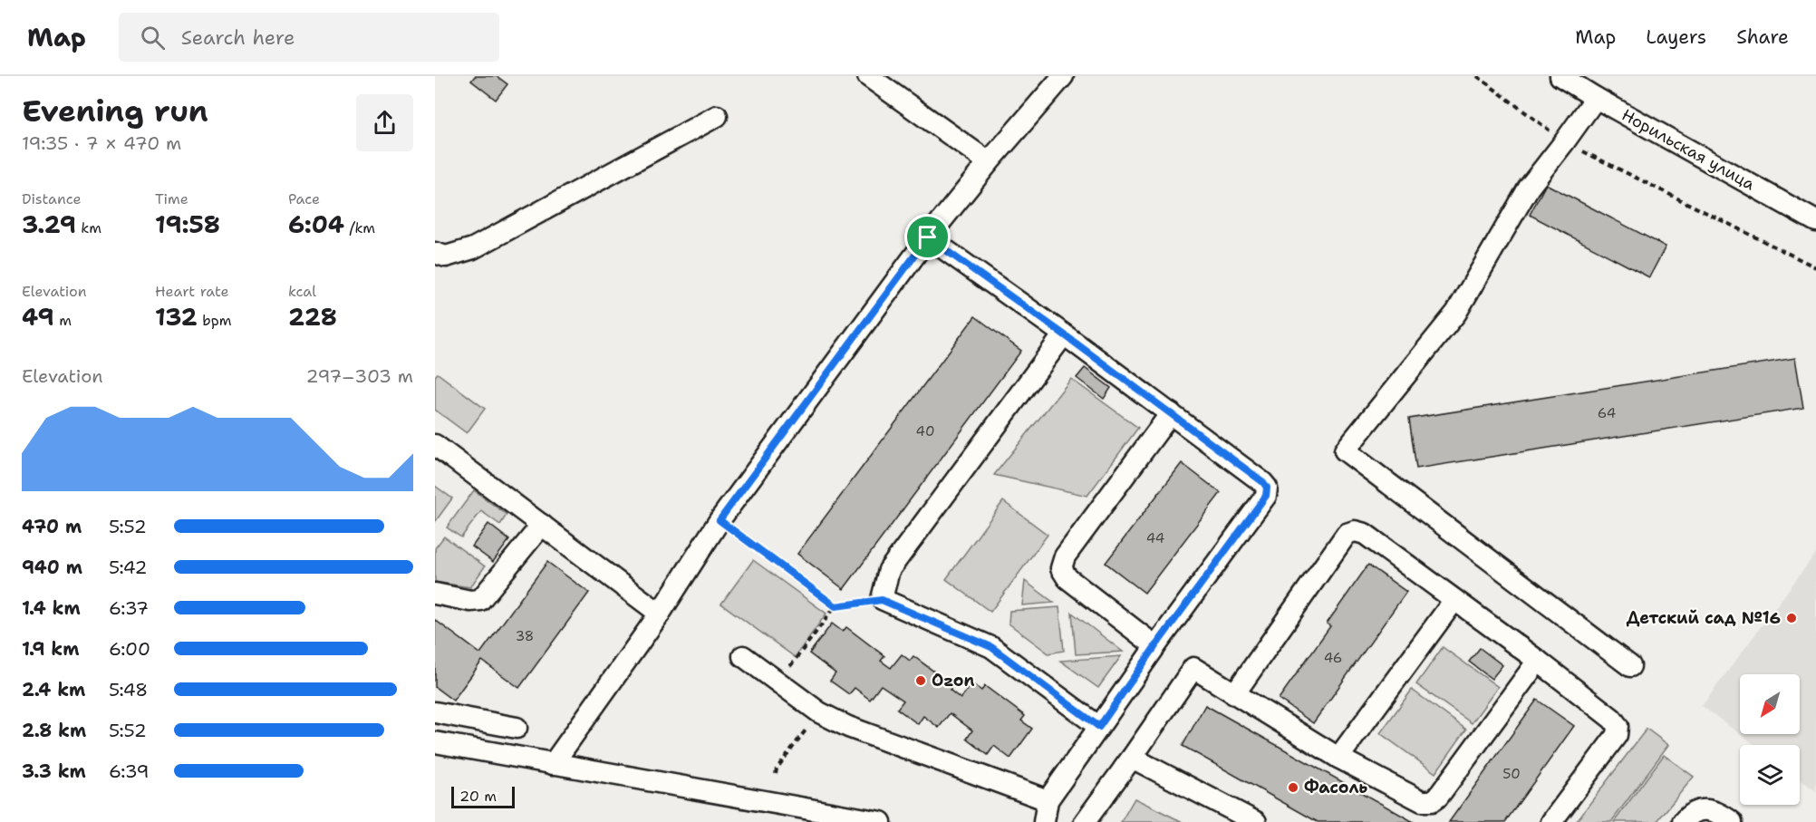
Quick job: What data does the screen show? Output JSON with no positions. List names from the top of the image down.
{
  "streets": {
    "street": ["Норильская улица"]
  },
  "places": ["Детский сад №16", "Ozon", "Фасоль"],
  "house_numbers": [
    "64",
    "40",
    "44",
    "38",
    "46",
    "50"
  ],
  "scale_bar": "20 m",
  "north": "bottom left",
  "page": {
    "header": "Map",
    "search": "Search here",
    "nav": ["Map", "Layers", "Share"],
    "heading": ["Evening run", "19:35 · 7 × 470 m"],
    "stats": [
      ["Distance", "3.29 km"],
      ["Time", "19:58"],
      ["Pace", "6:04 /km"],
      ["Elevation", "49 m"],
      ["Heart rate", "132 bpm"],
      ["kcal", "228"]
    ],
    "chart": ["Elevation", "297–303 m"],
    "list": [
      {
        "name": "470 m",
        "note": "5:52"
      },
      {
        "name": "940 m",
        "note": "5:42"
      },
      {
        "name": "1.4 km",
        "note": "6:37"
      },
      {
        "name": "1.9 km",
        "note": "6:00"
      },
      {
        "name": "2.4 km",
        "note": "5:48"
      },
      {
        "name": "2.8 km",
        "note": "5:52"
      },
      {
        "name": "3.3 km",
        "note": "6:39"
      }
    ],
    "scale": "20 m"
  }
}
